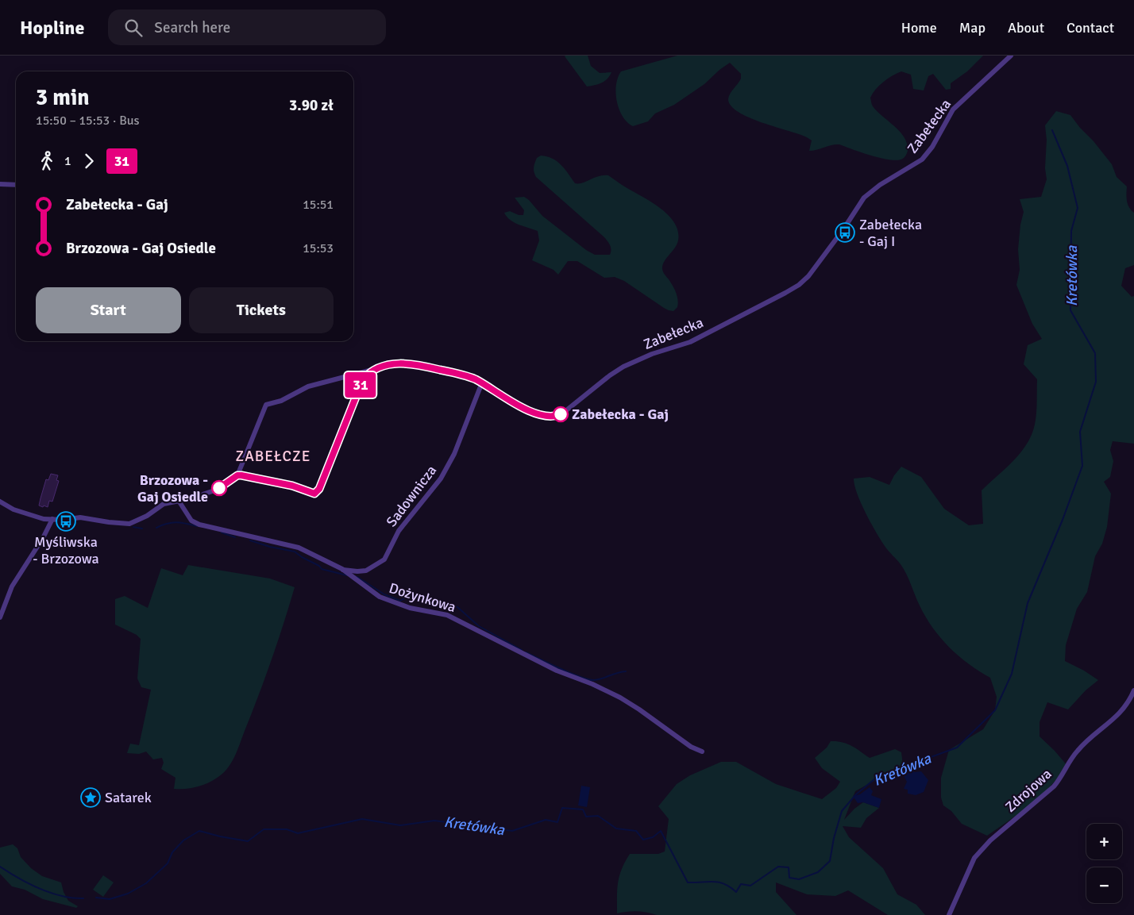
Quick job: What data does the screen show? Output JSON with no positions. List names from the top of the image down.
{
  "streets": {
    "street": [
      "Zabełecka",
      "Sadownicza",
      "Dożynkowa",
      "Zdrojowa"
    ]
  },
  "crossings": [
    ["Zabełecka", "Sadownicza"],
    ["Sadownicza", "Dożynkowa"]
  ],
  "districts": ["ZABEŁCZE"],
  "water": ["Kretówka"],
  "places": {
    "bus stop": ["Zabełecka - Gaj I", "Myśliwska - Brzozowa"],
    "other": ["Zabełecka - Gaj", "Brzozowa - Gaj Osiedle"],
    "place": ["Satarek"]
  },
  "lines": ["bus line 31"],
  "page": {
    "header": "Hopline",
    "search": "Search here",
    "nav": [
      "Home",
      "Map",
      "About",
      "Contact"
    ],
    "on_map": "31",
    "heading": ["3 min", "15:50 – 15:53 · Bus", "3.90 zł"],
    "legs": ["1", "31"],
    "list": [
      {
        "name": "Zabełecka - Gaj",
        "value": "15:51"
      },
      {
        "name": "Brzozowa - Gaj Osiedle",
        "value": "15:53"
      }
    ],
    "buttons": ["Start", "Tickets"],
    "map_buttons": ["+", "−"]
  }
}
